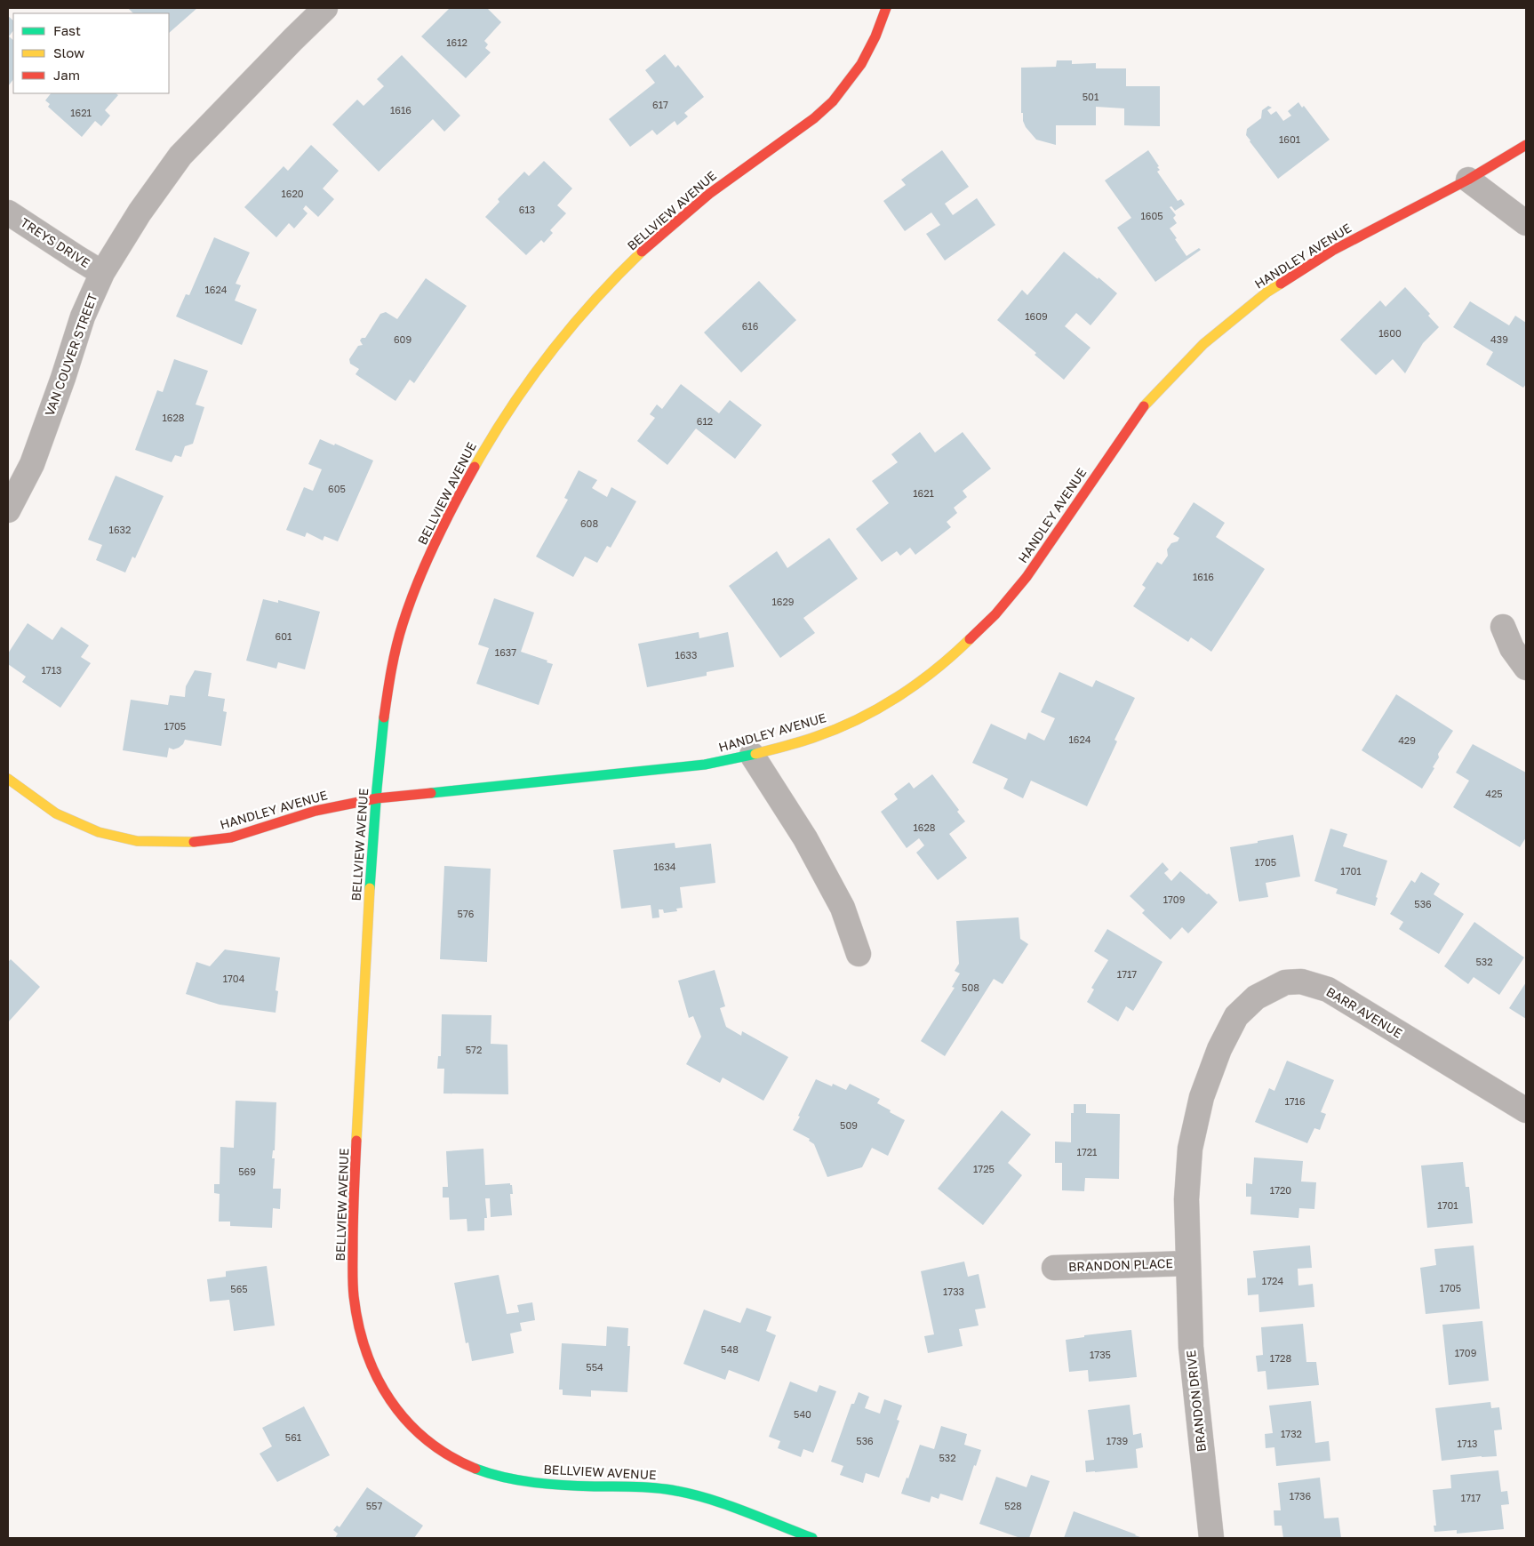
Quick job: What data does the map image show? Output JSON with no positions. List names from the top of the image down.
{
  "streets": {
    "street": [
      "BELLVIEW AVENUE",
      "TREYS DRIVE",
      "HANDLEY AVENUE",
      "VAN COUVER STREET",
      "BARR AVENUE",
      "BRANDON PLACE",
      "BRANDON DRIVE"
    ]
  },
  "crossings": [
    ["BELLVIEW AVENUE", "HANDLEY AVENUE"],
    ["TREYS DRIVE", "VAN COUVER STREET"],
    ["BARR AVENUE", "BRANDON PLACE"],
    ["BARR AVENUE", "BRANDON DRIVE"],
    ["BRANDON PLACE", "BRANDON DRIVE"]
  ],
  "house_numbers": [
    "1612",
    "501",
    "617",
    "1616",
    "1621",
    "1601",
    "1620",
    "613",
    "1605",
    "1624",
    "1609",
    "616",
    "1600",
    "609",
    "439",
    "1628",
    "612",
    "605",
    "1621",
    "608",
    "1632",
    "1616",
    "1629",
    "601",
    "1637",
    "1633",
    "1713",
    "1705",
    "1624",
    "429",
    "425",
    "1628",
    "1705",
    "1634",
    "1701",
    "1709",
    "536",
    "576",
    "532",
    "1717",
    "1704",
    "508",
    "572",
    "1716",
    "509",
    "1721",
    "1725",
    "569",
    "1720",
    "1701",
    "1724",
    "1705",
    "565",
    "1733",
    "548",
    "1709",
    "1735",
    "1728",
    "554",
    "540",
    "1732",
    "561",
    "536",
    "1739",
    "1713",
    "532",
    "1736",
    "1717",
    "557",
    "528"
  ],
  "legend": ["Fast", "Slow", "Jam"]
}
